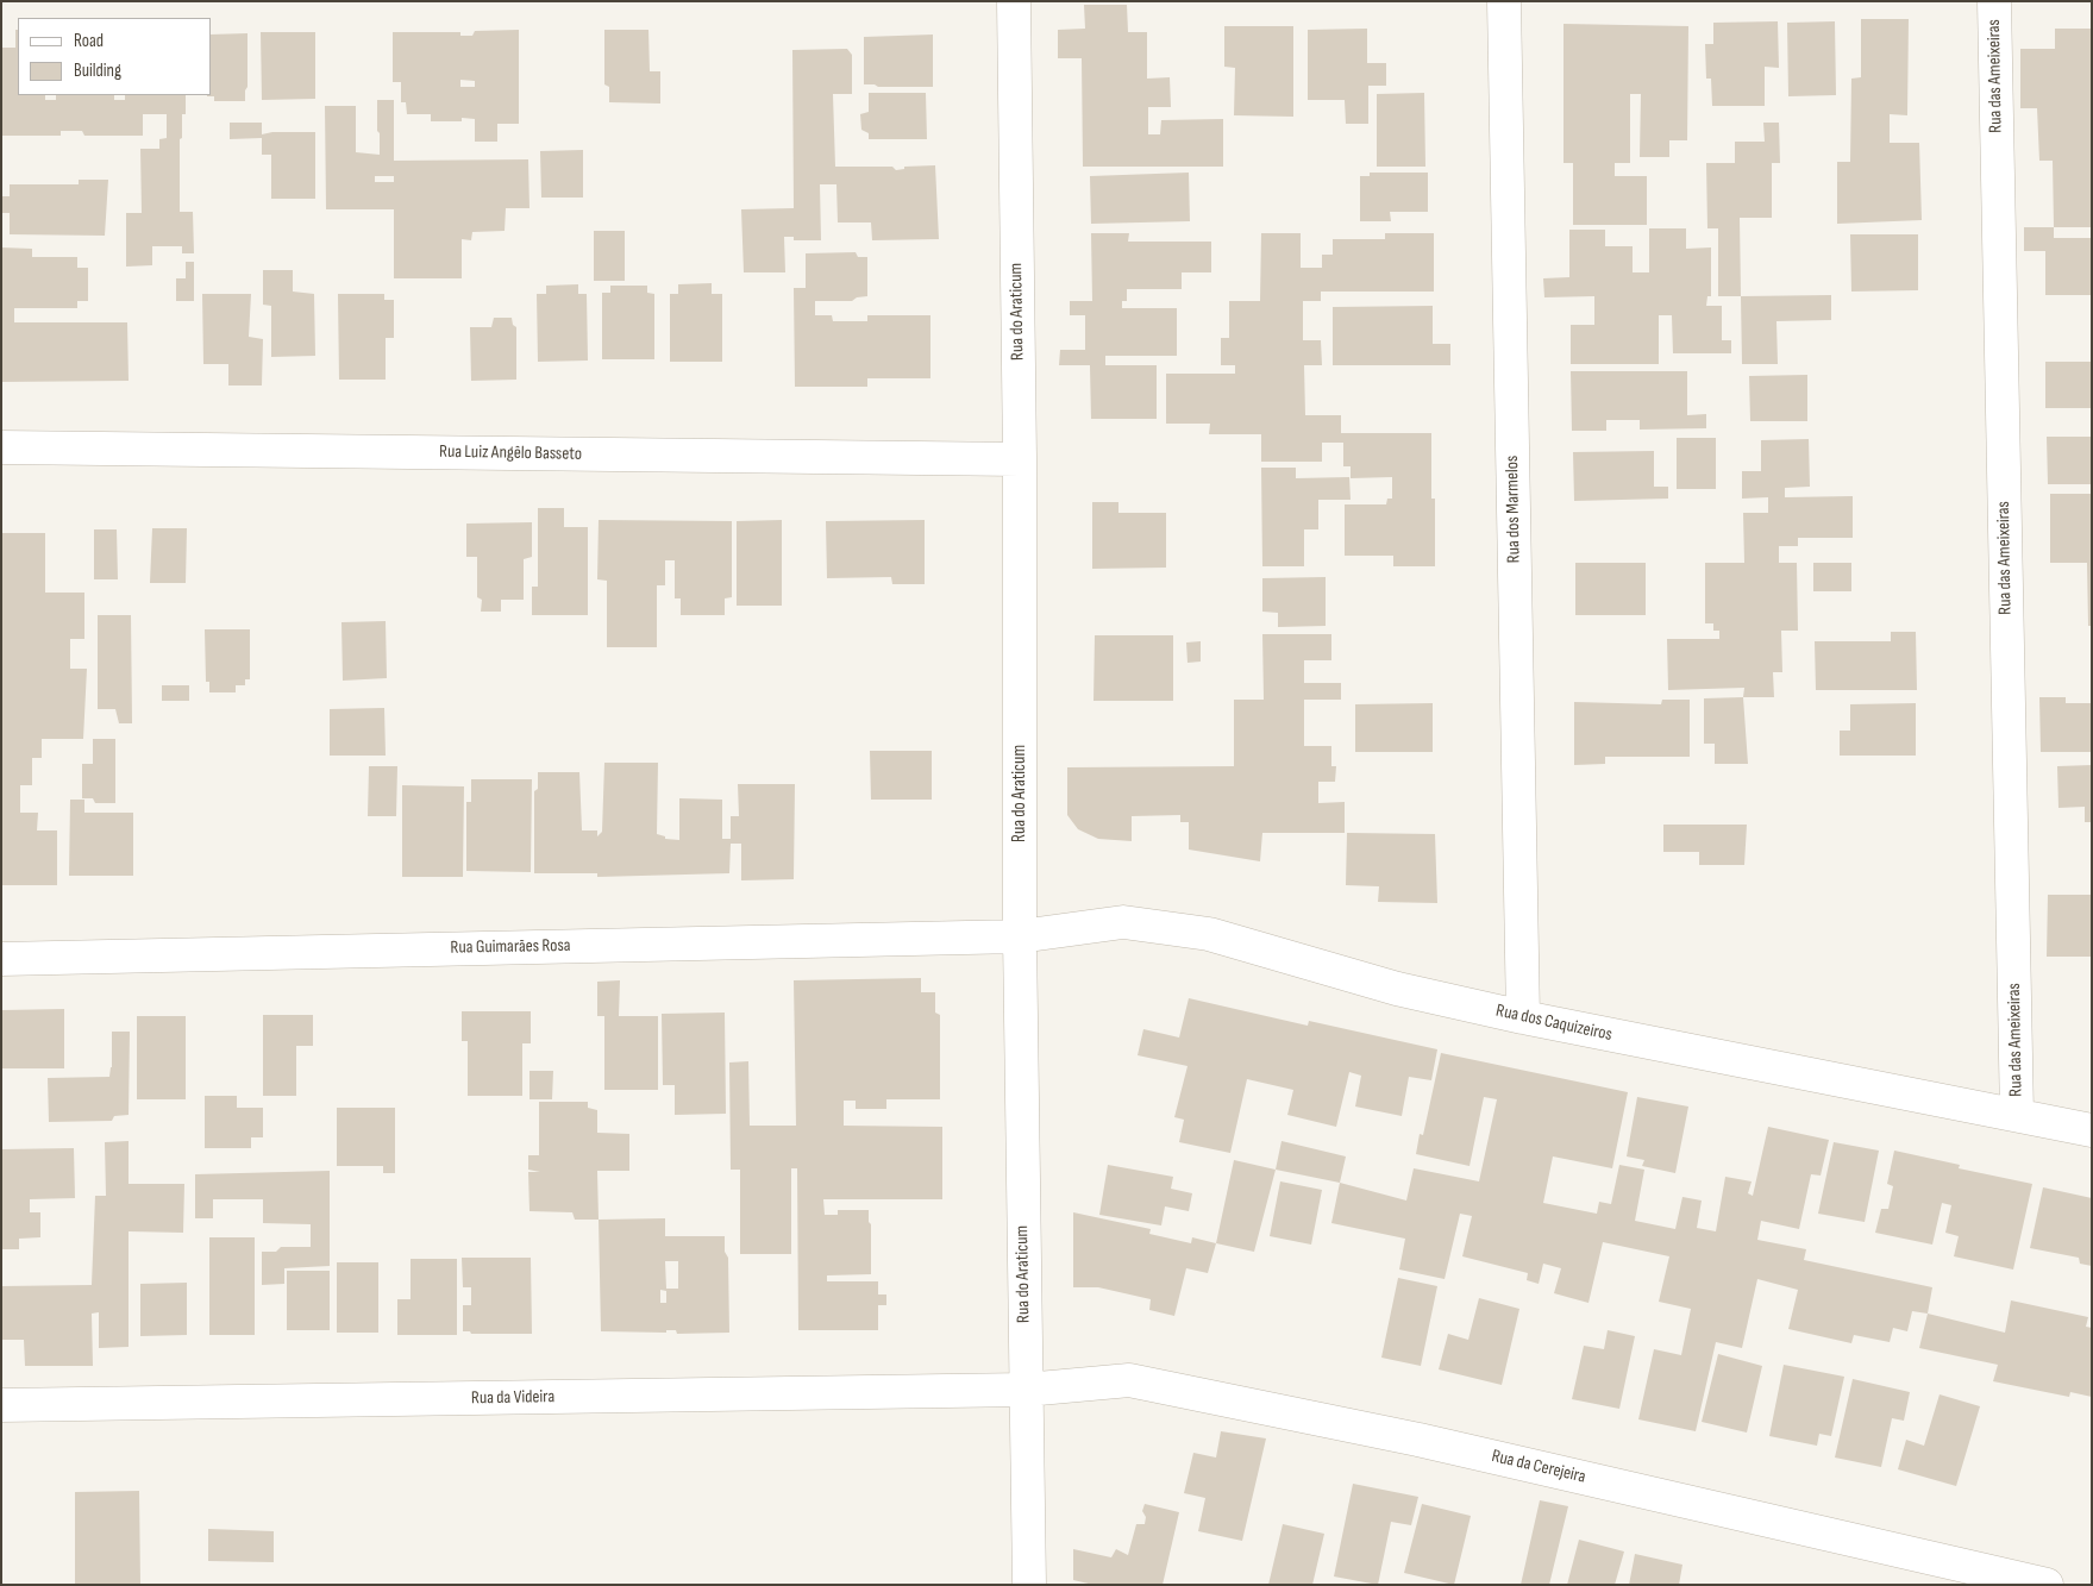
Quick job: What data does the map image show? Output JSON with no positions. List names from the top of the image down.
{
  "streets": {
    "street": [
      "Rua das Ameixeiras",
      "Rua do Araticum",
      "Rua Luiz Angêlo Basseto",
      "Rua dos Marmelos",
      "Rua Guimarães Rosa",
      "Rua dos Caquizeiros",
      "Rua da Videira",
      "Rua da Cerejeira"
    ]
  },
  "crossings": [
    ["Rua das Ameixeiras", "Rua dos Caquizeiros"],
    ["Rua do Araticum", "Rua Luiz Angêlo Basseto"],
    ["Rua do Araticum", "Rua Guimarães Rosa"],
    ["Rua do Araticum", "Rua dos Caquizeiros"],
    ["Rua do Araticum", "Rua da Videira"],
    ["Rua do Araticum", "Rua da Cerejeira"],
    ["Rua dos Marmelos", "Rua dos Caquizeiros"],
    ["Rua Guimarães Rosa", "Rua dos Caquizeiros"],
    ["Rua da Videira", "Rua da Cerejeira"]
  ],
  "legend": ["Road", "Building"]
}
